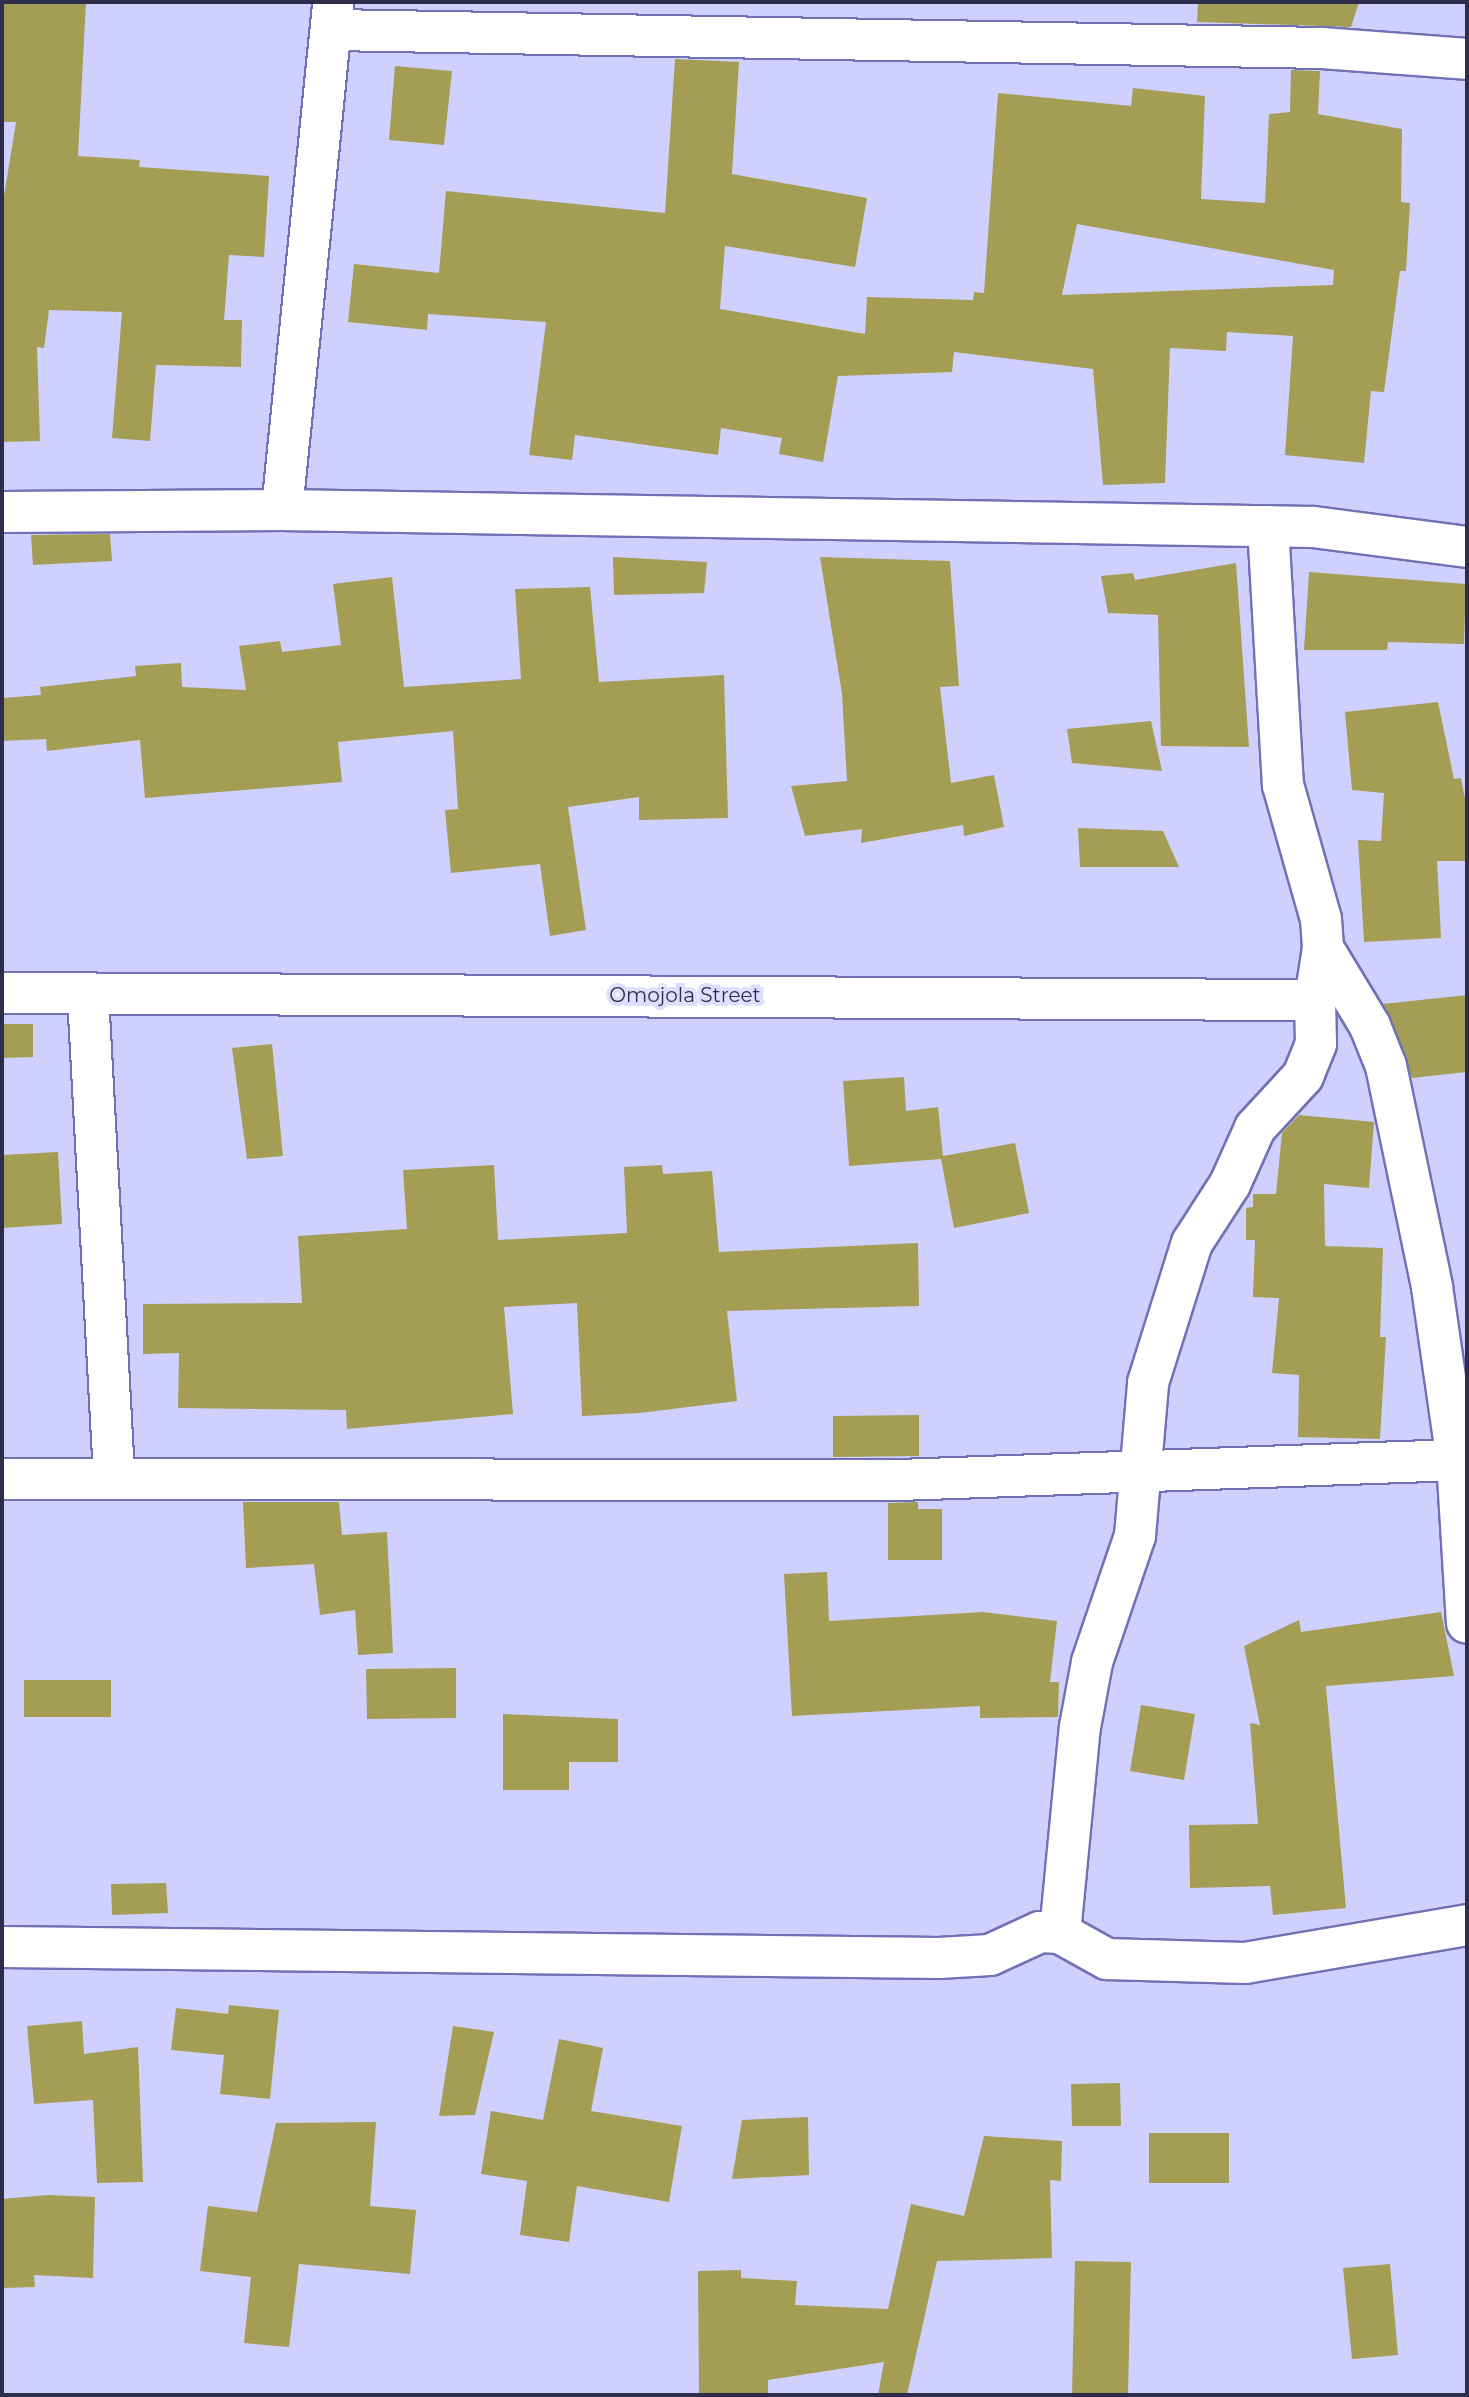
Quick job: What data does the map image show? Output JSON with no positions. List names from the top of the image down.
{
  "streets": {
    "street": ["Omojola Street"]
  }
}
